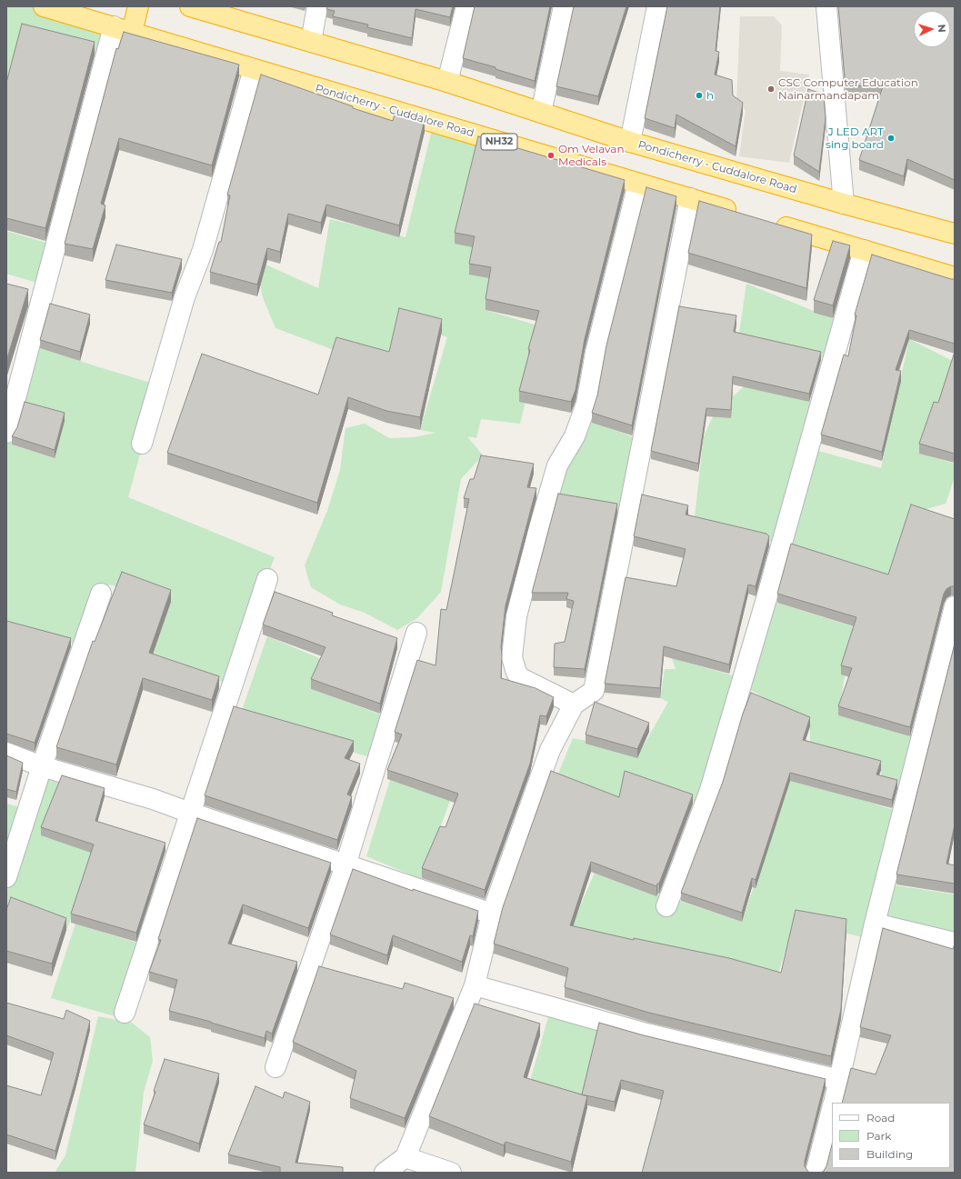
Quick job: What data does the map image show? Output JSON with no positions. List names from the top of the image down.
{
  "streets": {
    "highway": ["Pondicherry - Cuddalore Road", "NH32"]
  },
  "places": [
    "CSC Computer Education Nainarmandapam",
    "h",
    "J LED ART sing board",
    "Om Velavan Medicals"
  ],
  "legend": ["Road", "Park", "Building"],
  "north": "right"
}
